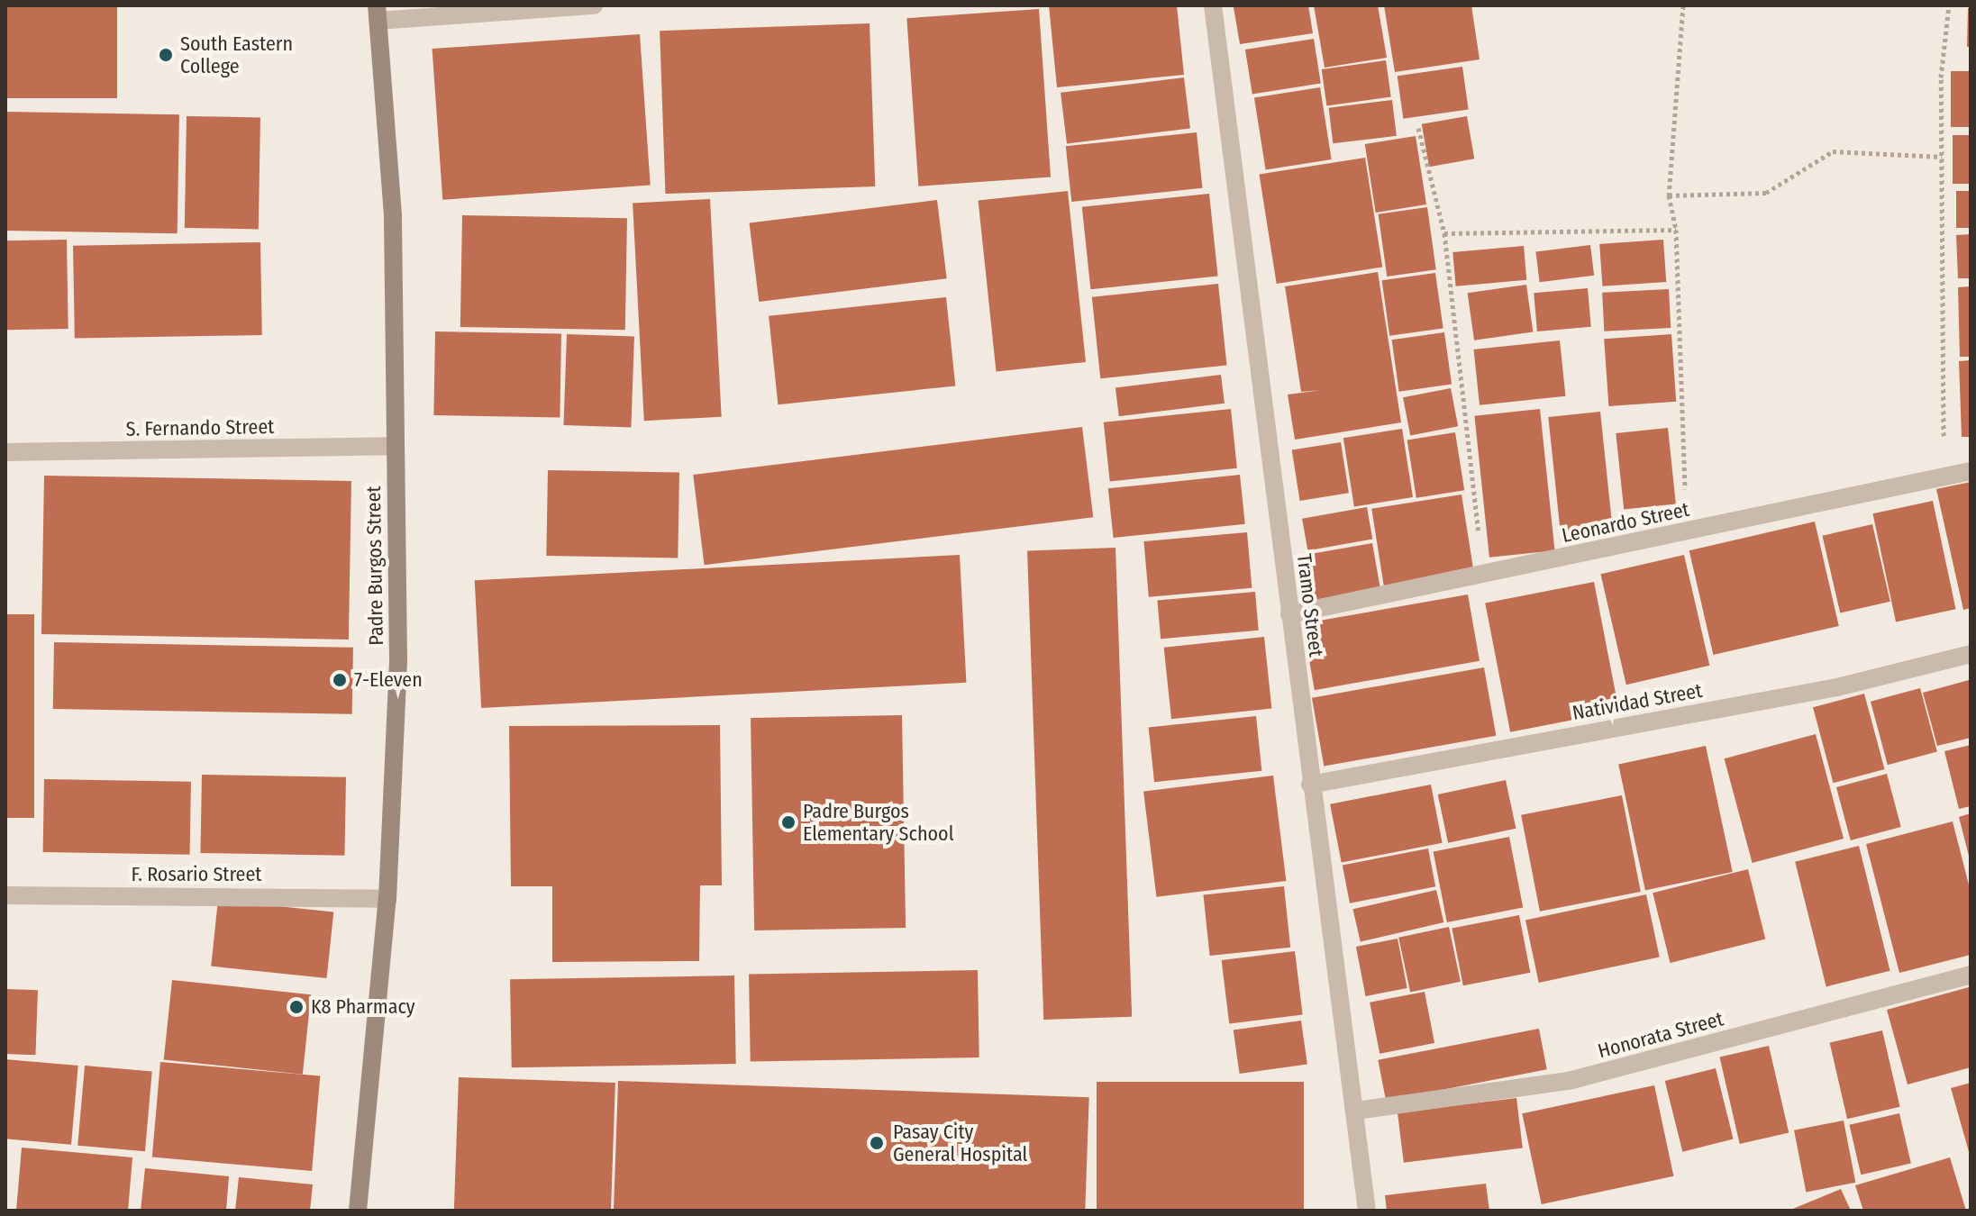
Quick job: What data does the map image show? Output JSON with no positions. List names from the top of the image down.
{
  "streets": {
    "street": [
      "S. Fernando Street",
      "Leonardo Street",
      "Padre Burgos Street",
      "Tramo Street",
      "Natividad Street",
      "F. Rosario Street",
      "Honorata Street"
    ]
  },
  "crossings": [
    ["S. Fernando Street", "Padre Burgos Street"],
    ["Leonardo Street", "Tramo Street"],
    ["Padre Burgos Street", "F. Rosario Street"],
    ["Tramo Street", "Natividad Street"],
    ["Tramo Street", "Honorata Street"]
  ],
  "places": [
    "South Eastern College",
    "7-Eleven",
    "Padre Burgos Elementary School",
    "K8 Pharmacy",
    "Pasay City General Hospital"
  ]
}
